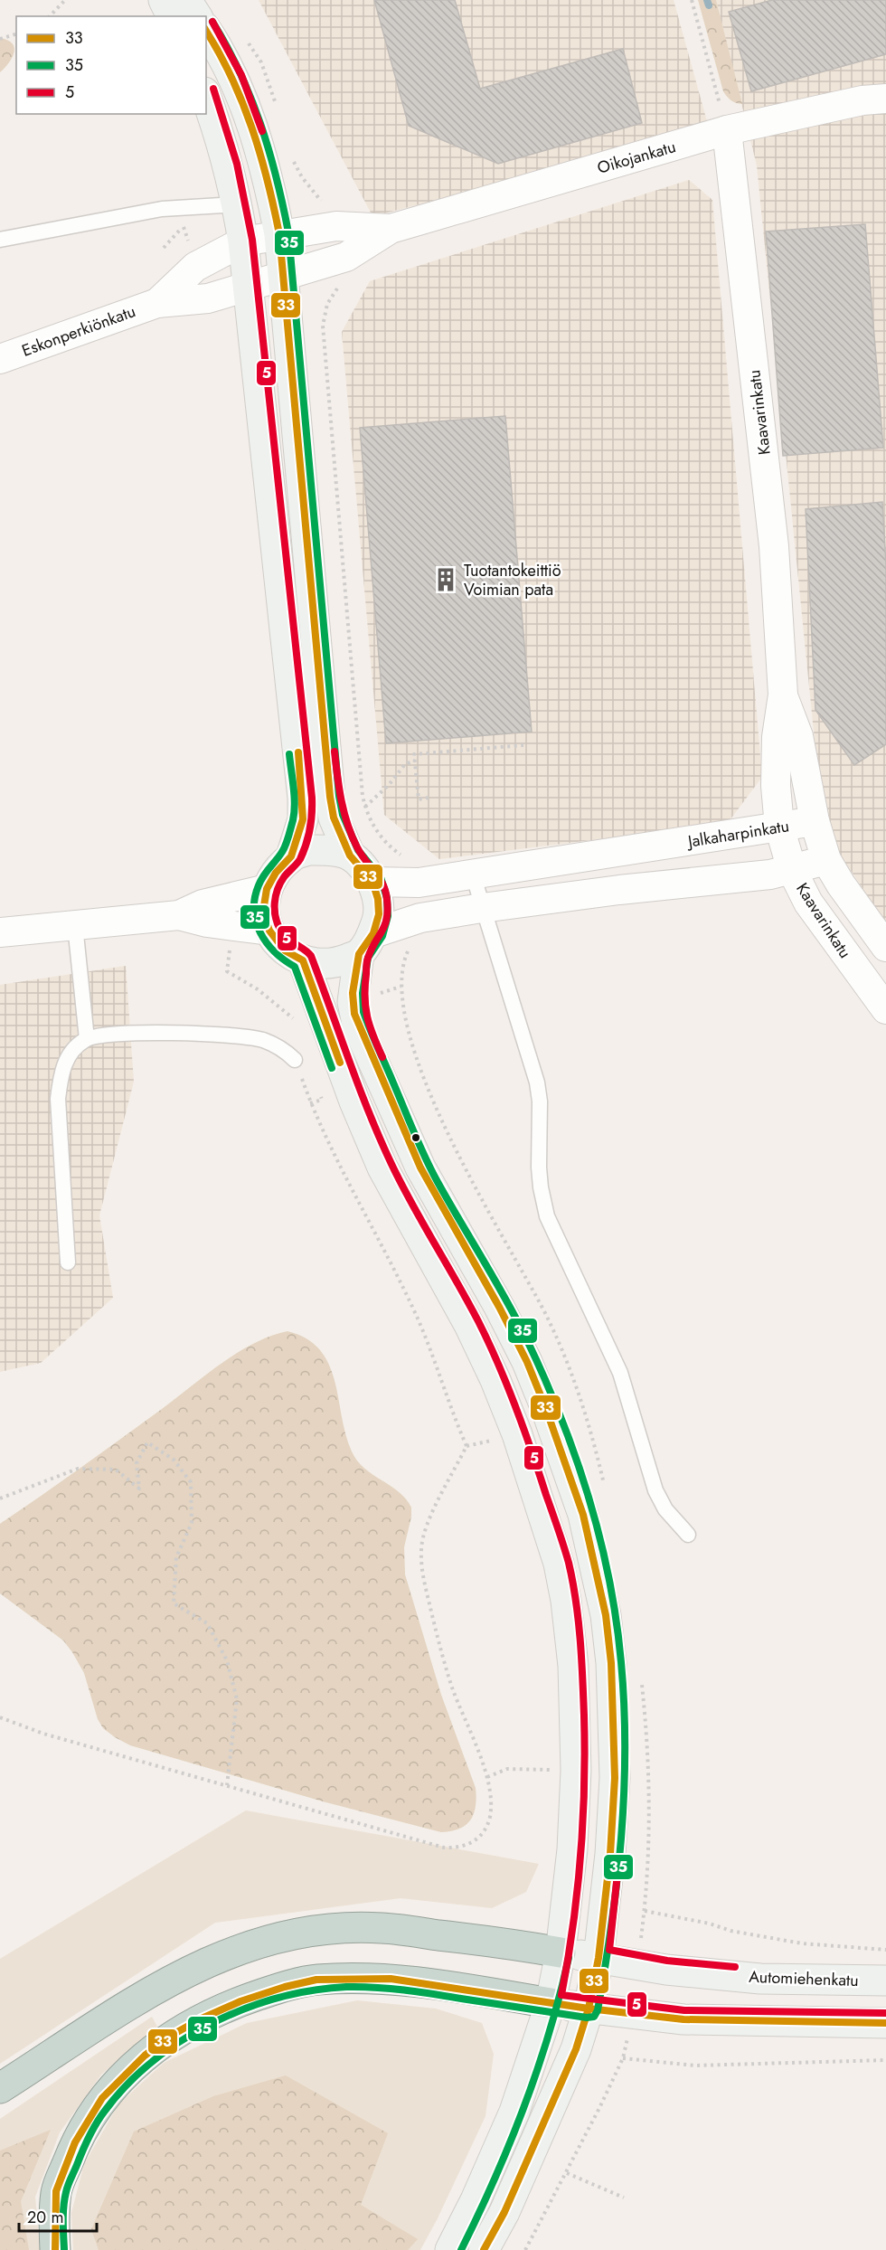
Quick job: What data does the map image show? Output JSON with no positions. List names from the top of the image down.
{
  "streets": {
    "main road": ["Automiehenkatu"],
    "street": [
      "Oikojankatu",
      "Eskonperkiönkatu",
      "Kaavarinkatu",
      "Jalkaharpinkatu"
    ]
  },
  "crossings": [
    ["Oikojankatu", "Eskonperkiönkatu"],
    ["Oikojankatu", "Kaavarinkatu"],
    ["Kaavarinkatu", "Jalkaharpinkatu"]
  ],
  "places": {
    "building": ["Tuotantokeittiö Voimian pata"]
  },
  "lines": ["transit line 35", "transit line 5", "transit line 33"],
  "legend": ["33", "35", "5"],
  "scale_bar": "20 m"
}
